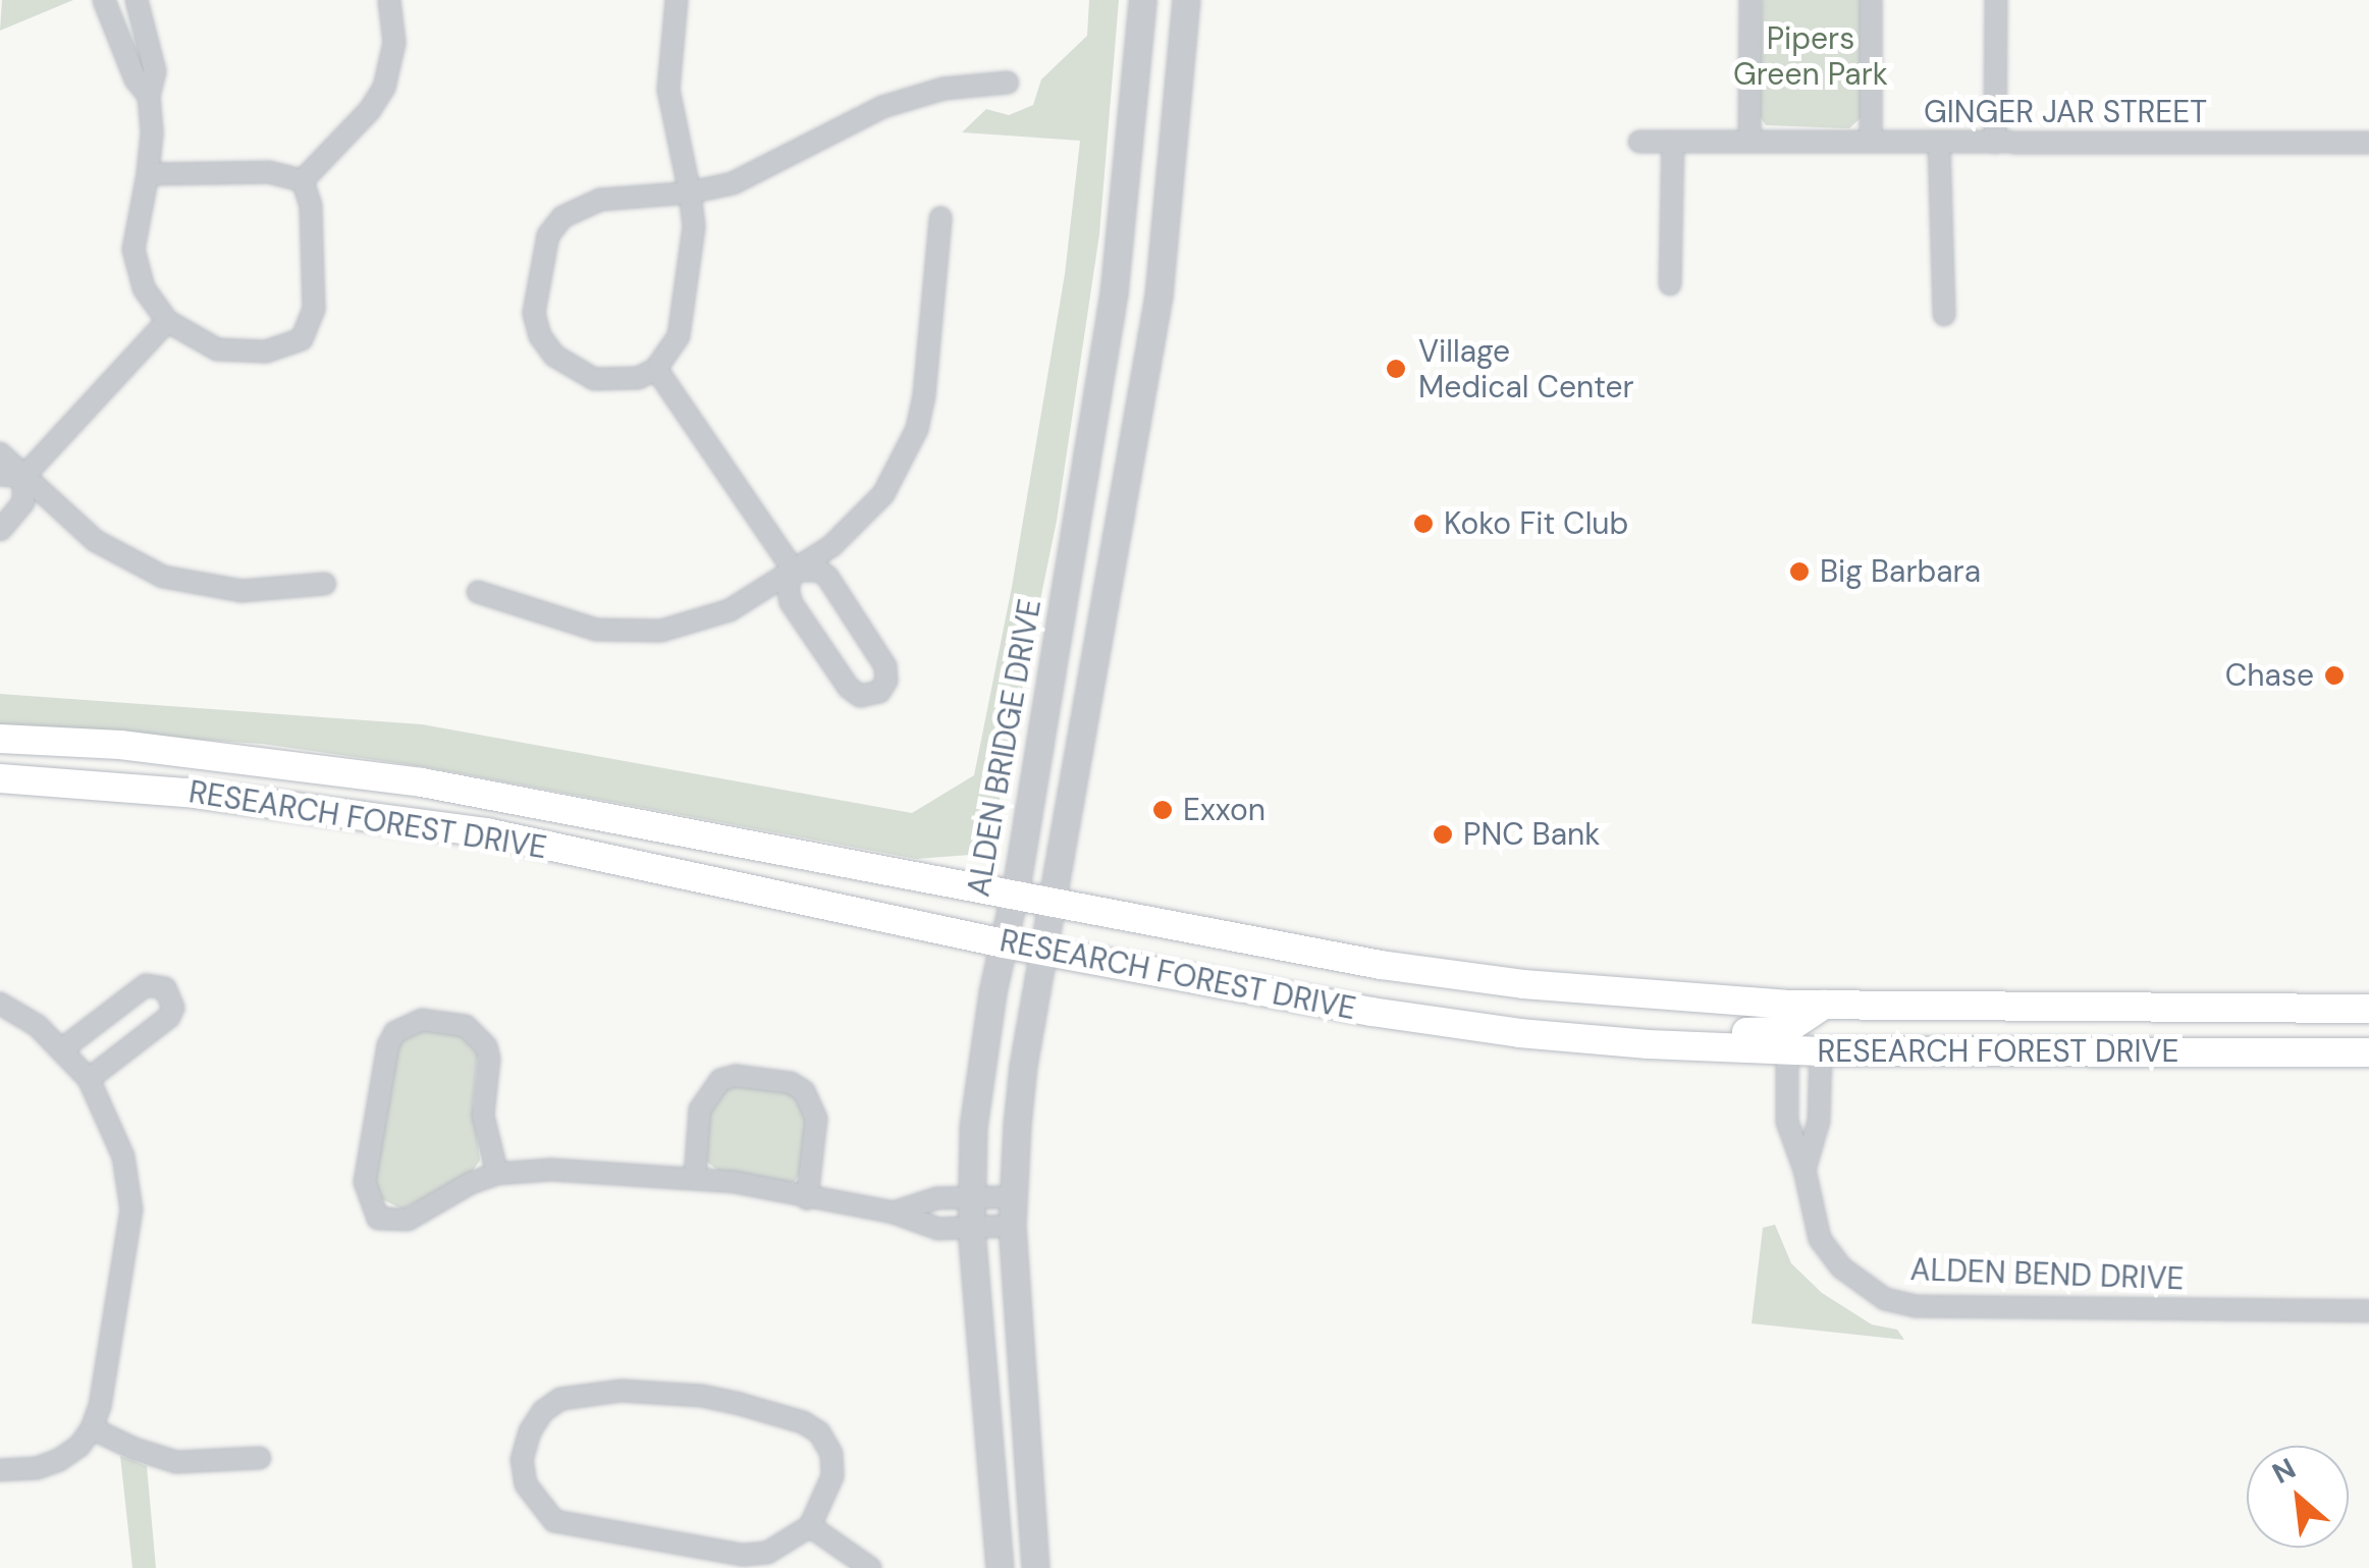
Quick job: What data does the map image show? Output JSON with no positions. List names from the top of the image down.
{
  "streets": {
    "main road": ["RESEARCH FOREST DRIVE"],
    "street": ["GINGER JAR STREET", "ALDEN BRIDGE DRIVE", "ALDEN BEND DRIVE"]
  },
  "crossings": [
    ["ALDEN BRIDGE DRIVE", "RESEARCH FOREST DRIVE"],
    ["RESEARCH FOREST DRIVE", "ALDEN BEND DRIVE"]
  ],
  "parks": ["Pipers Green Park"],
  "places": [
    "Village Medical Center",
    "Koko Fit Club",
    "Big Barbara",
    "Chase",
    "Exxon",
    "PNC Bank"
  ],
  "north": "top left"
}
